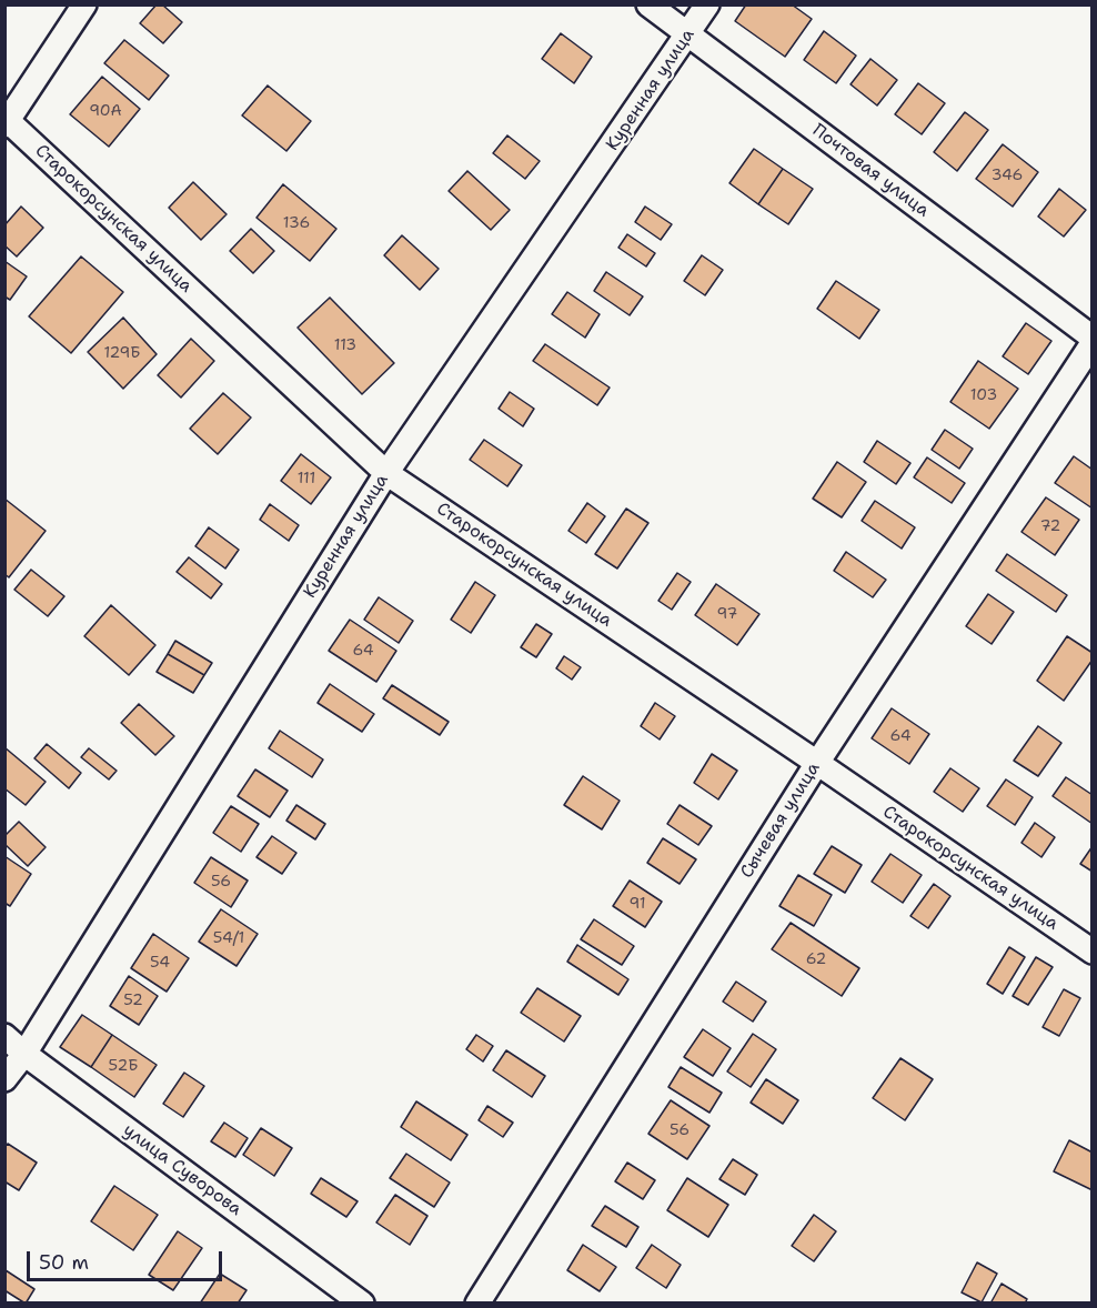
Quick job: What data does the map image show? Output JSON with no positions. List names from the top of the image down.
{
  "streets": {
    "street": [
      "Куренная улица",
      "Почтовая улица",
      "Старокорсунская улица",
      "Сычевая улица",
      "улица Суворова"
    ]
  },
  "crossings": [
    ["Куренная улица", "Почтовая улица"],
    ["Куренная улица", "Старокорсунская улица"],
    ["Куренная улица", "улица Суворова"],
    ["Старокорсунская улица", "Сычевая улица"]
  ],
  "house_numbers": [
    "90А",
    "346",
    "136",
    "113",
    "129Б",
    "103",
    "111",
    "72",
    "97",
    "64",
    "64",
    "56",
    "91",
    "54/1",
    "62",
    "54",
    "52",
    "52Б",
    "56"
  ],
  "scale_bar": "50 m"
}
